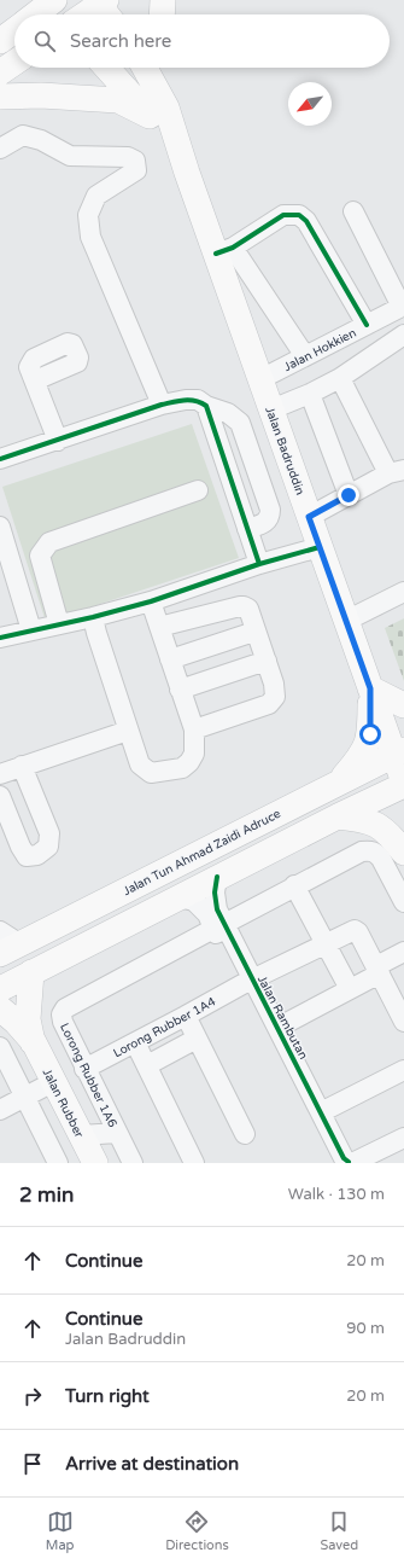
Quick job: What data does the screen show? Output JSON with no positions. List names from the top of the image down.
{
  "streets": {
    "main road": ["Jalan Badruddin", "Jalan Tun Ahmad Zaidi Adruce", "Jalan Rubber"],
    "street": [
      "Jalan Hokkien",
      "Jalan Rambutan",
      "Lorong Rubber 1A4",
      "Lorong Rubber 1A6"
    ]
  },
  "crossings": [
    ["Jalan Hokkien", "Jalan Badruddin"],
    ["Jalan Badruddin", "Jalan Tun Ahmad Zaidi Adruce"],
    ["Jalan Rambutan", "Lorong Rubber 1A4"],
    ["Jalan Rambutan", "Lorong Rubber 1A6"],
    ["Lorong Rubber 1A4", "Lorong Rubber 1A6"]
  ],
  "north": "bottom left",
  "page": {
    "search": "Search here",
    "heading": ["2 min", "Walk · 130 m"],
    "list": [
      ["Continue", "20 m"],
      ["Continue", "Jalan Badruddin", "90 m"],
      ["Turn right", "20 m"],
      "Arrive at destination"
    ],
    "nav": ["Map", "Directions", "Saved"]
  }
}
